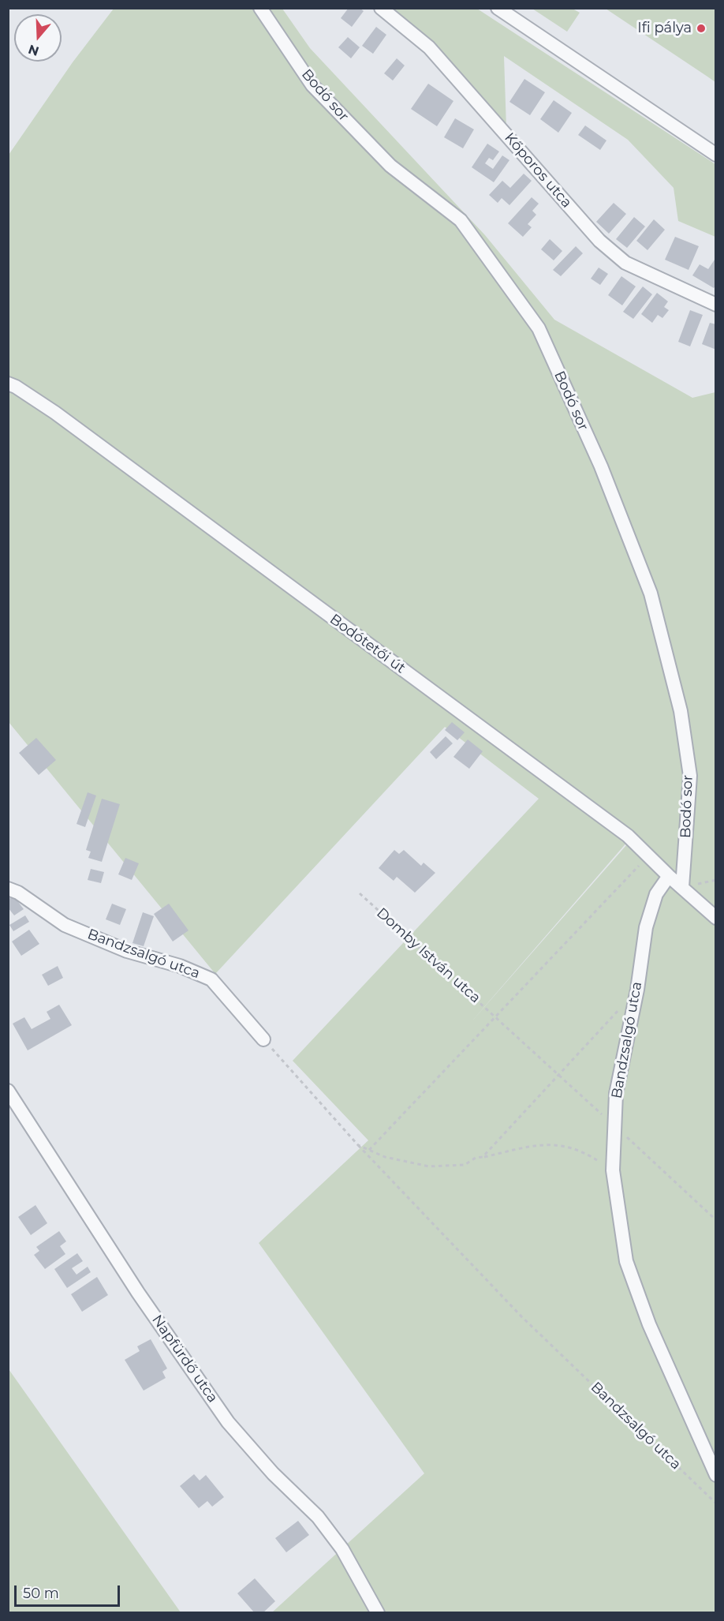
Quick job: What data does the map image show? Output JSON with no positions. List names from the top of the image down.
{
  "streets": {
    "street": [
      "Bodó sor",
      "Kőporos utca",
      "Bodótetői út",
      "Bandzsalgó utca",
      "Napfürdő utca"
    ],
    "path": ["Domby István utca"]
  },
  "crossings": [
    ["Bodó sor", "Bodótetői út"],
    ["Bodótetői út", "Bandzsalgó utca"]
  ],
  "places": ["Ifi pálya"],
  "scale_bar": "50 m",
  "north": "bottom"
}
